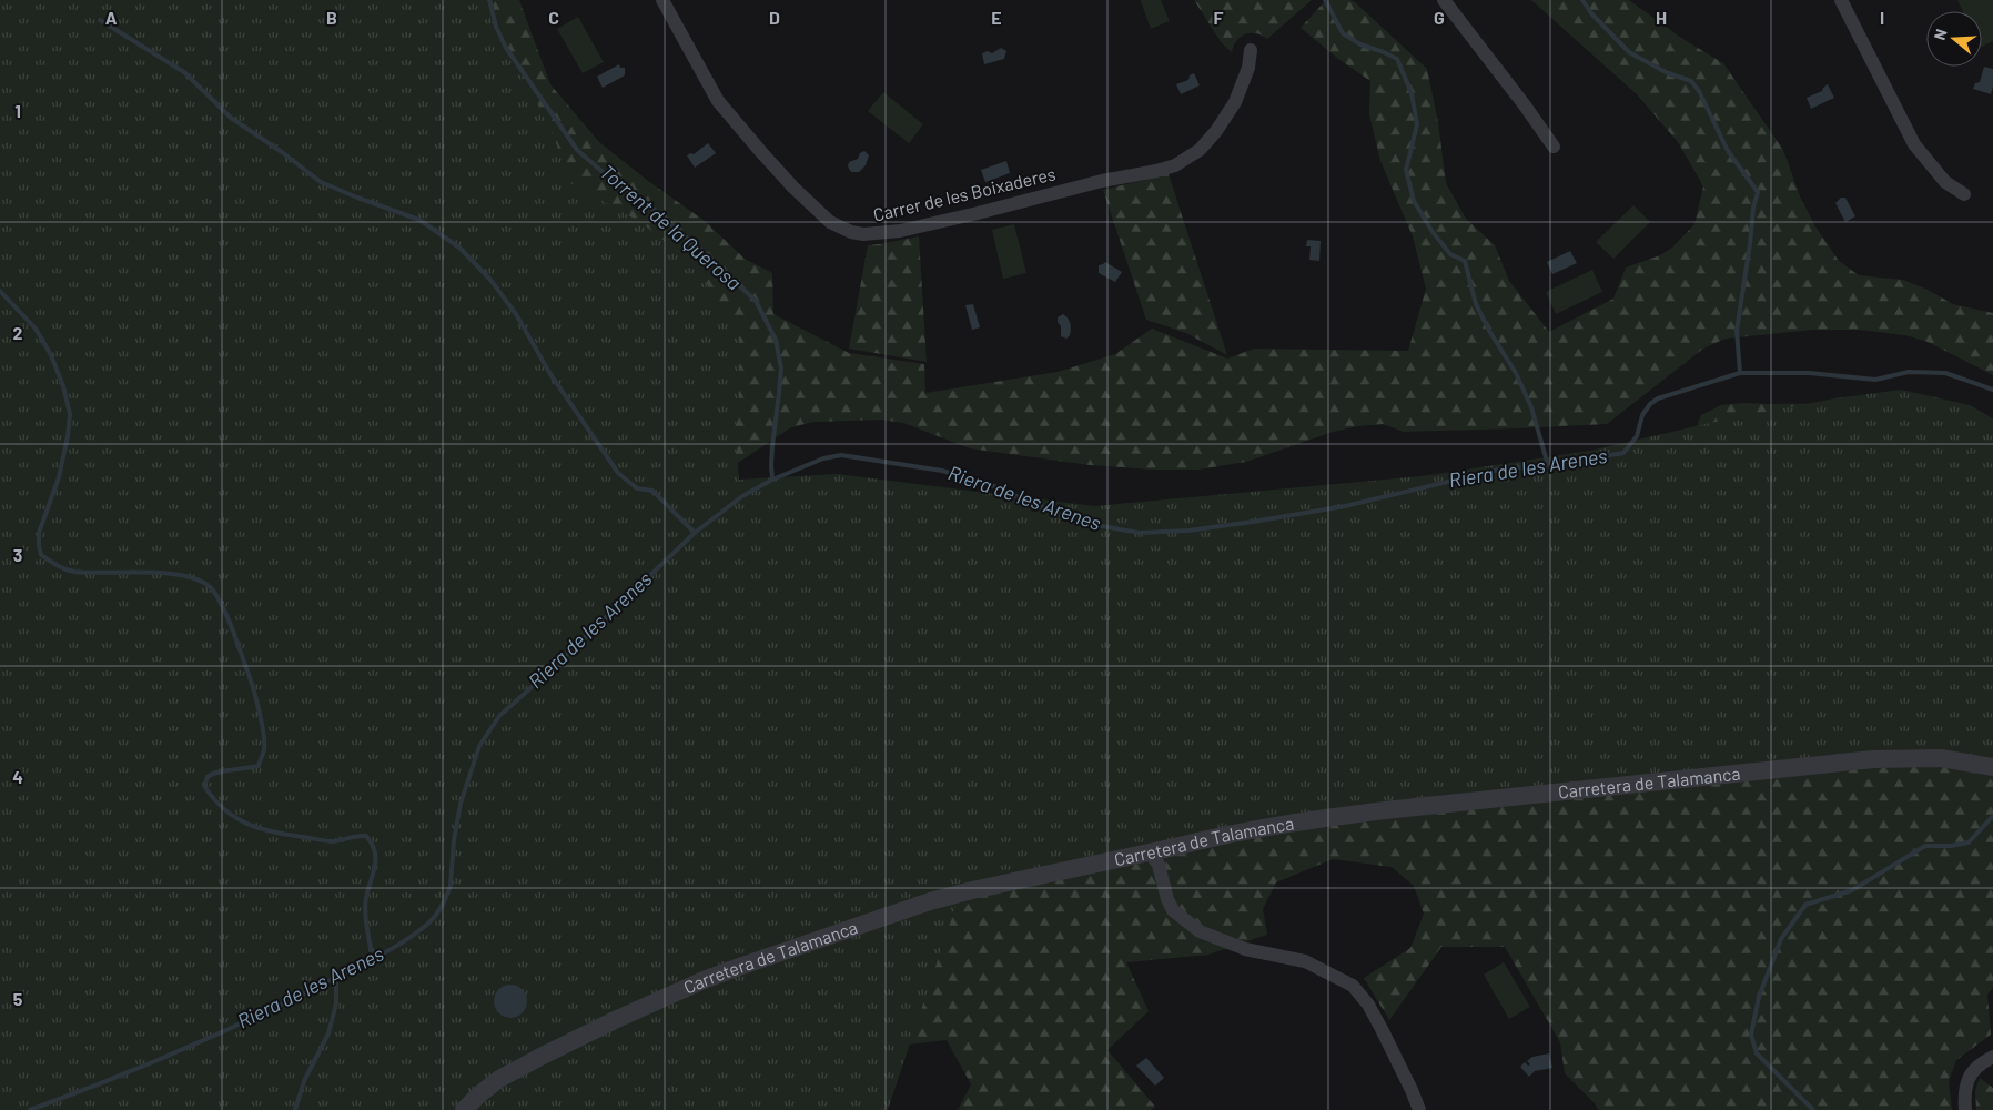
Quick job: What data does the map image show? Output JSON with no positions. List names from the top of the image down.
{
  "streets": {
    "street": ["Carrer de les Boixaderes", "Carretera de Talamanca"]
  },
  "water": ["Torrent de la Querosa", "Riera de les Arenes"],
  "north": "left",
  "grid": {
    "columns": [
      "A",
      "B",
      "C",
      "D",
      "E",
      "F",
      "G",
      "H",
      "I"
    ],
    "rows": [
      "1",
      "2",
      "3",
      "4",
      "5"
    ]
  }
}
